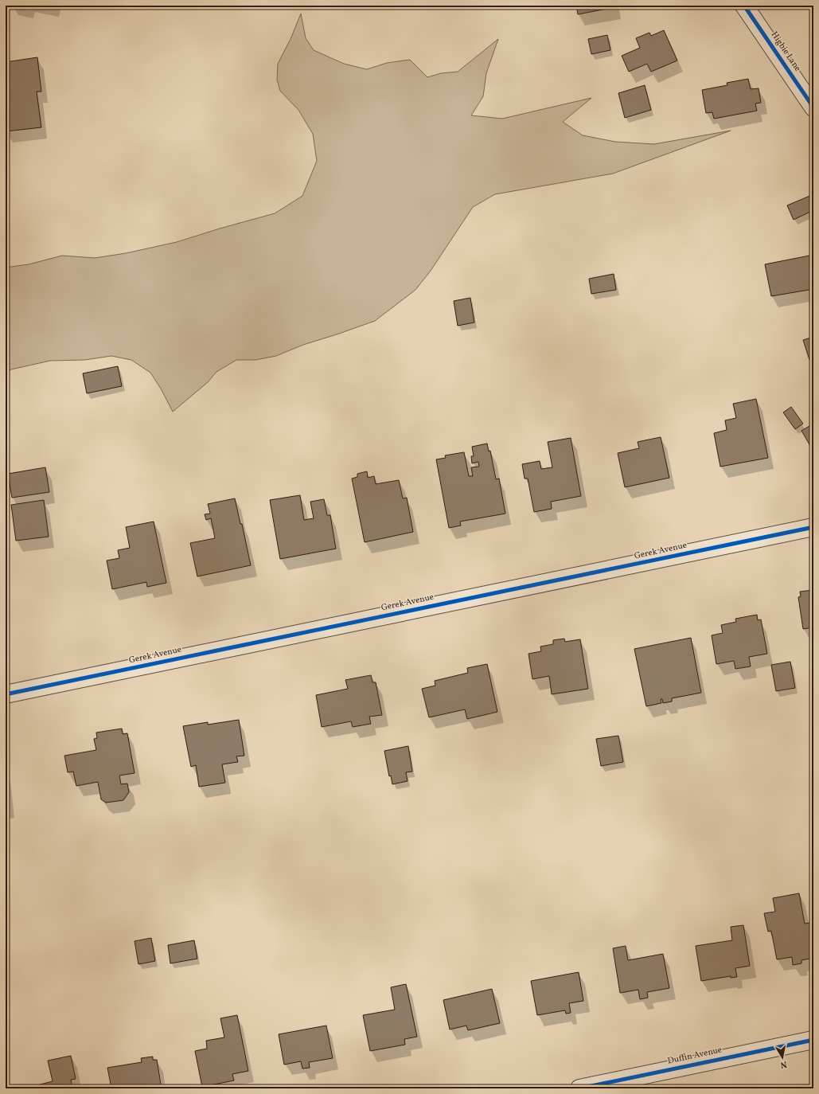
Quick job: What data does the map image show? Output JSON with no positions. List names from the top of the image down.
{
  "streets": {
    "street": ["Higbie Lane", "Gerek Avenue", "Duffin Avenue"]
  },
  "north": "bottom"
}
